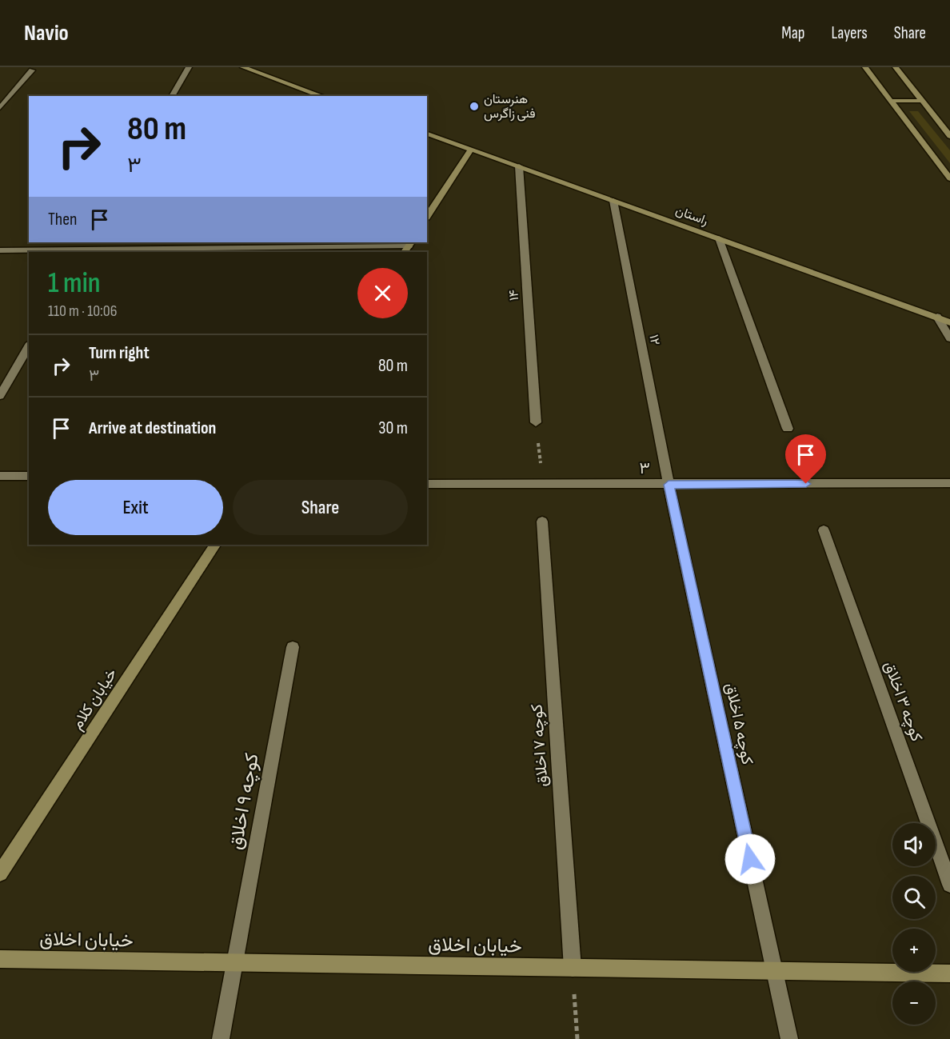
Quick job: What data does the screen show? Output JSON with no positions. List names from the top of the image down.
{
  "streets": {
    "street": [
      "راستان",
      "۱۴",
      "۱۲",
      "۳",
      "خیابان کلام",
      "کوچه ۳ اخلاق",
      "کوچه ۵ اخلاق",
      "کوچه ۷ اخلاق",
      "کوچه ۹ اخلاق",
      "خیابان اخلاق"
    ]
  },
  "crossings": [
    ["راستان", "۱۴"],
    ["راستان", "۱۲"],
    ["۱۲", "۳"],
    ["۱۲", "کوچه ۵ اخلاق"],
    ["۳", "کوچه ۵ اخلاق"],
    ["کوچه ۵ اخلاق", "خیابان اخلاق"],
    ["کوچه ۷ اخلاق", "خیابان اخلاق"],
    ["کوچه ۹ اخلاق", "خیابان اخلاق"]
  ],
  "places": ["هنرستان فنی زاگرس"],
  "page": {
    "header": "Navio",
    "nav": ["Map", "Layers", "Share"],
    "turn": ["80 m", "۳"],
    "then": "Then",
    "heading": ["1 min", "110 m · 10:06"],
    "list": [
      {
        "name": "Turn right",
        "note": "۳",
        "value": "80 m"
      },
      {
        "name": "Arrive at destination",
        "value": "30 m"
      }
    ],
    "buttons": ["Exit", "Share"],
    "map_buttons": ["+", "−"]
  }
}
